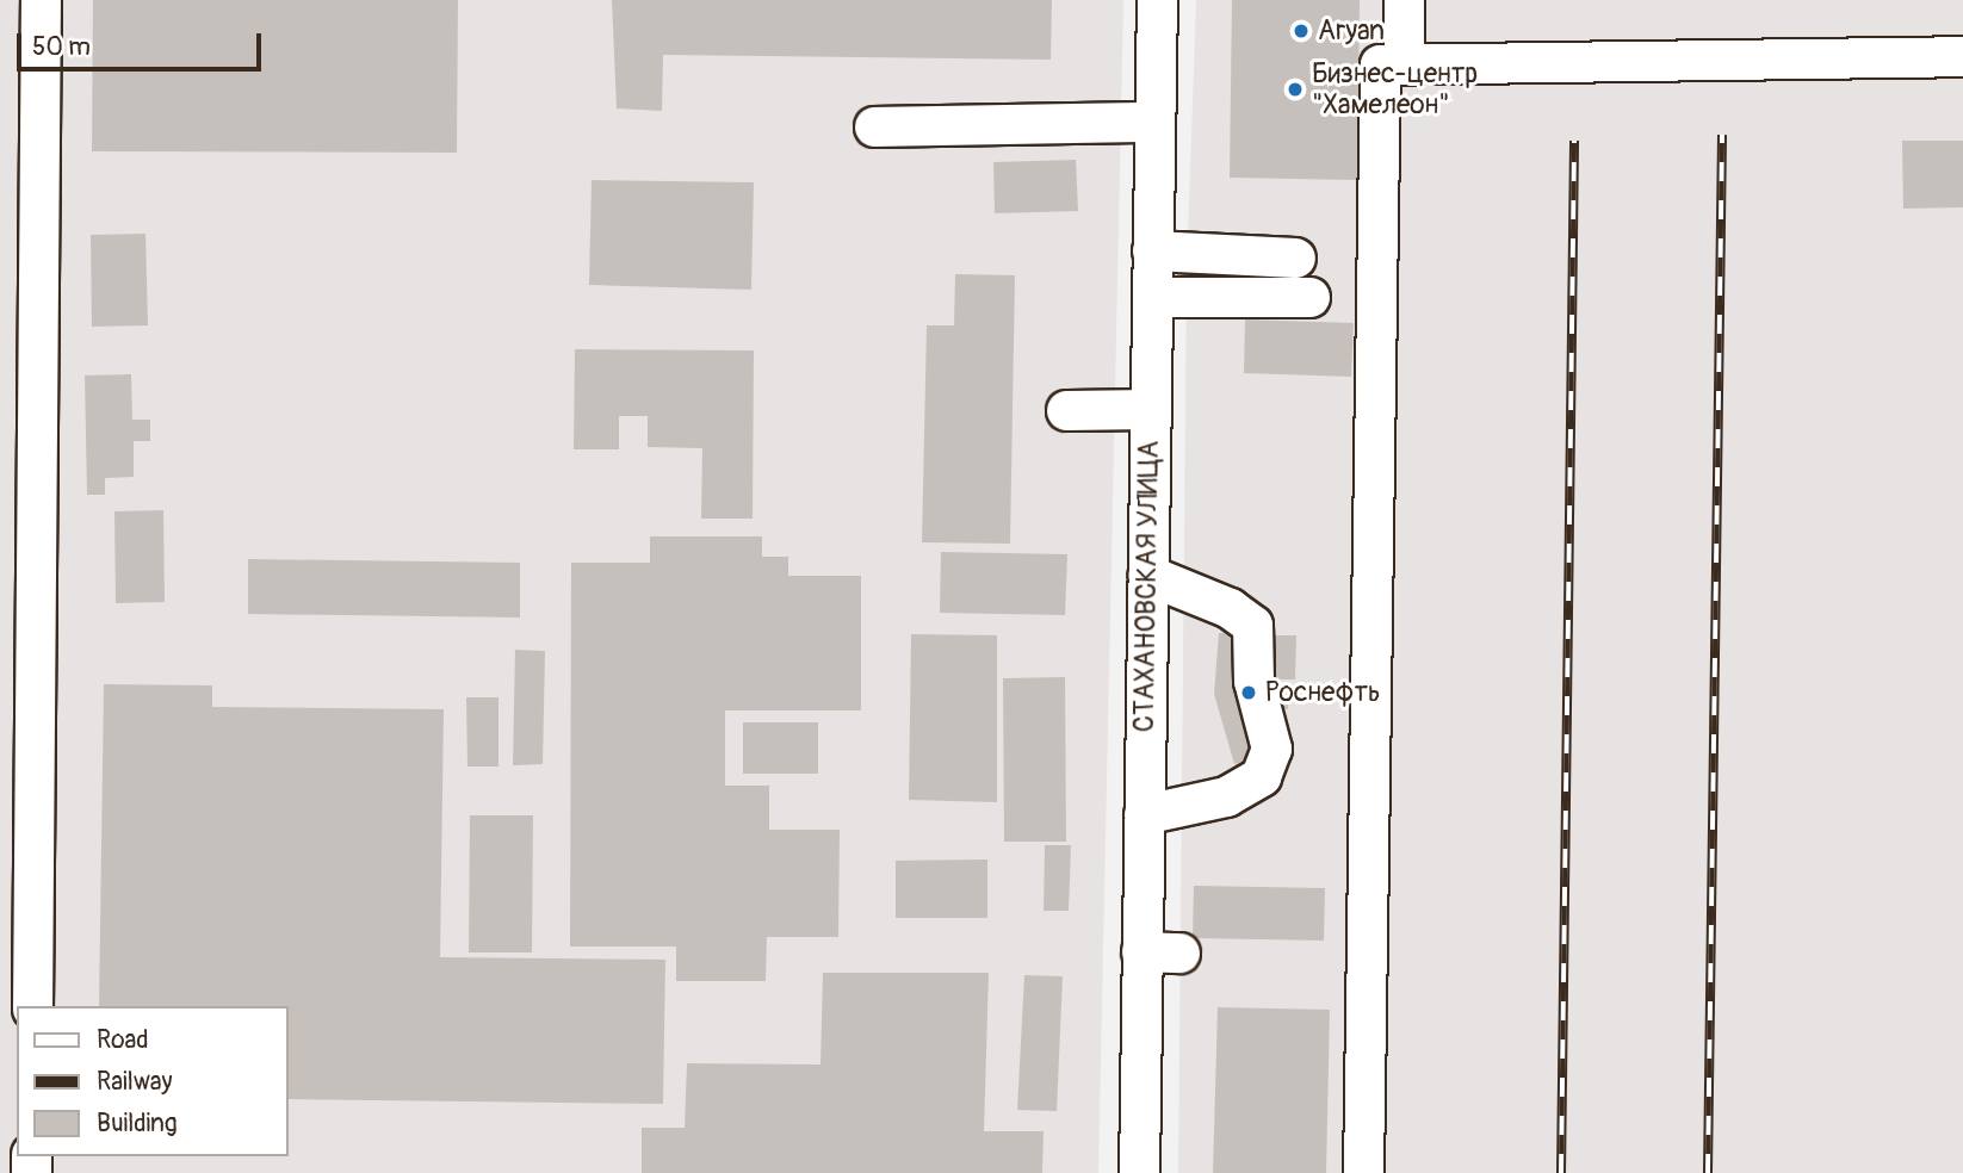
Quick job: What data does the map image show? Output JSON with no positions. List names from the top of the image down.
{
  "streets": {
    "street": ["СТАХАНОВСКАЯ УЛИЦА"]
  },
  "places": ["Aryan", "Бизнес-центр \"Хамелеон\"", "Роснефть"],
  "legend": ["Road", "Railway", "Building"],
  "scale_bar": "50 m"
}
